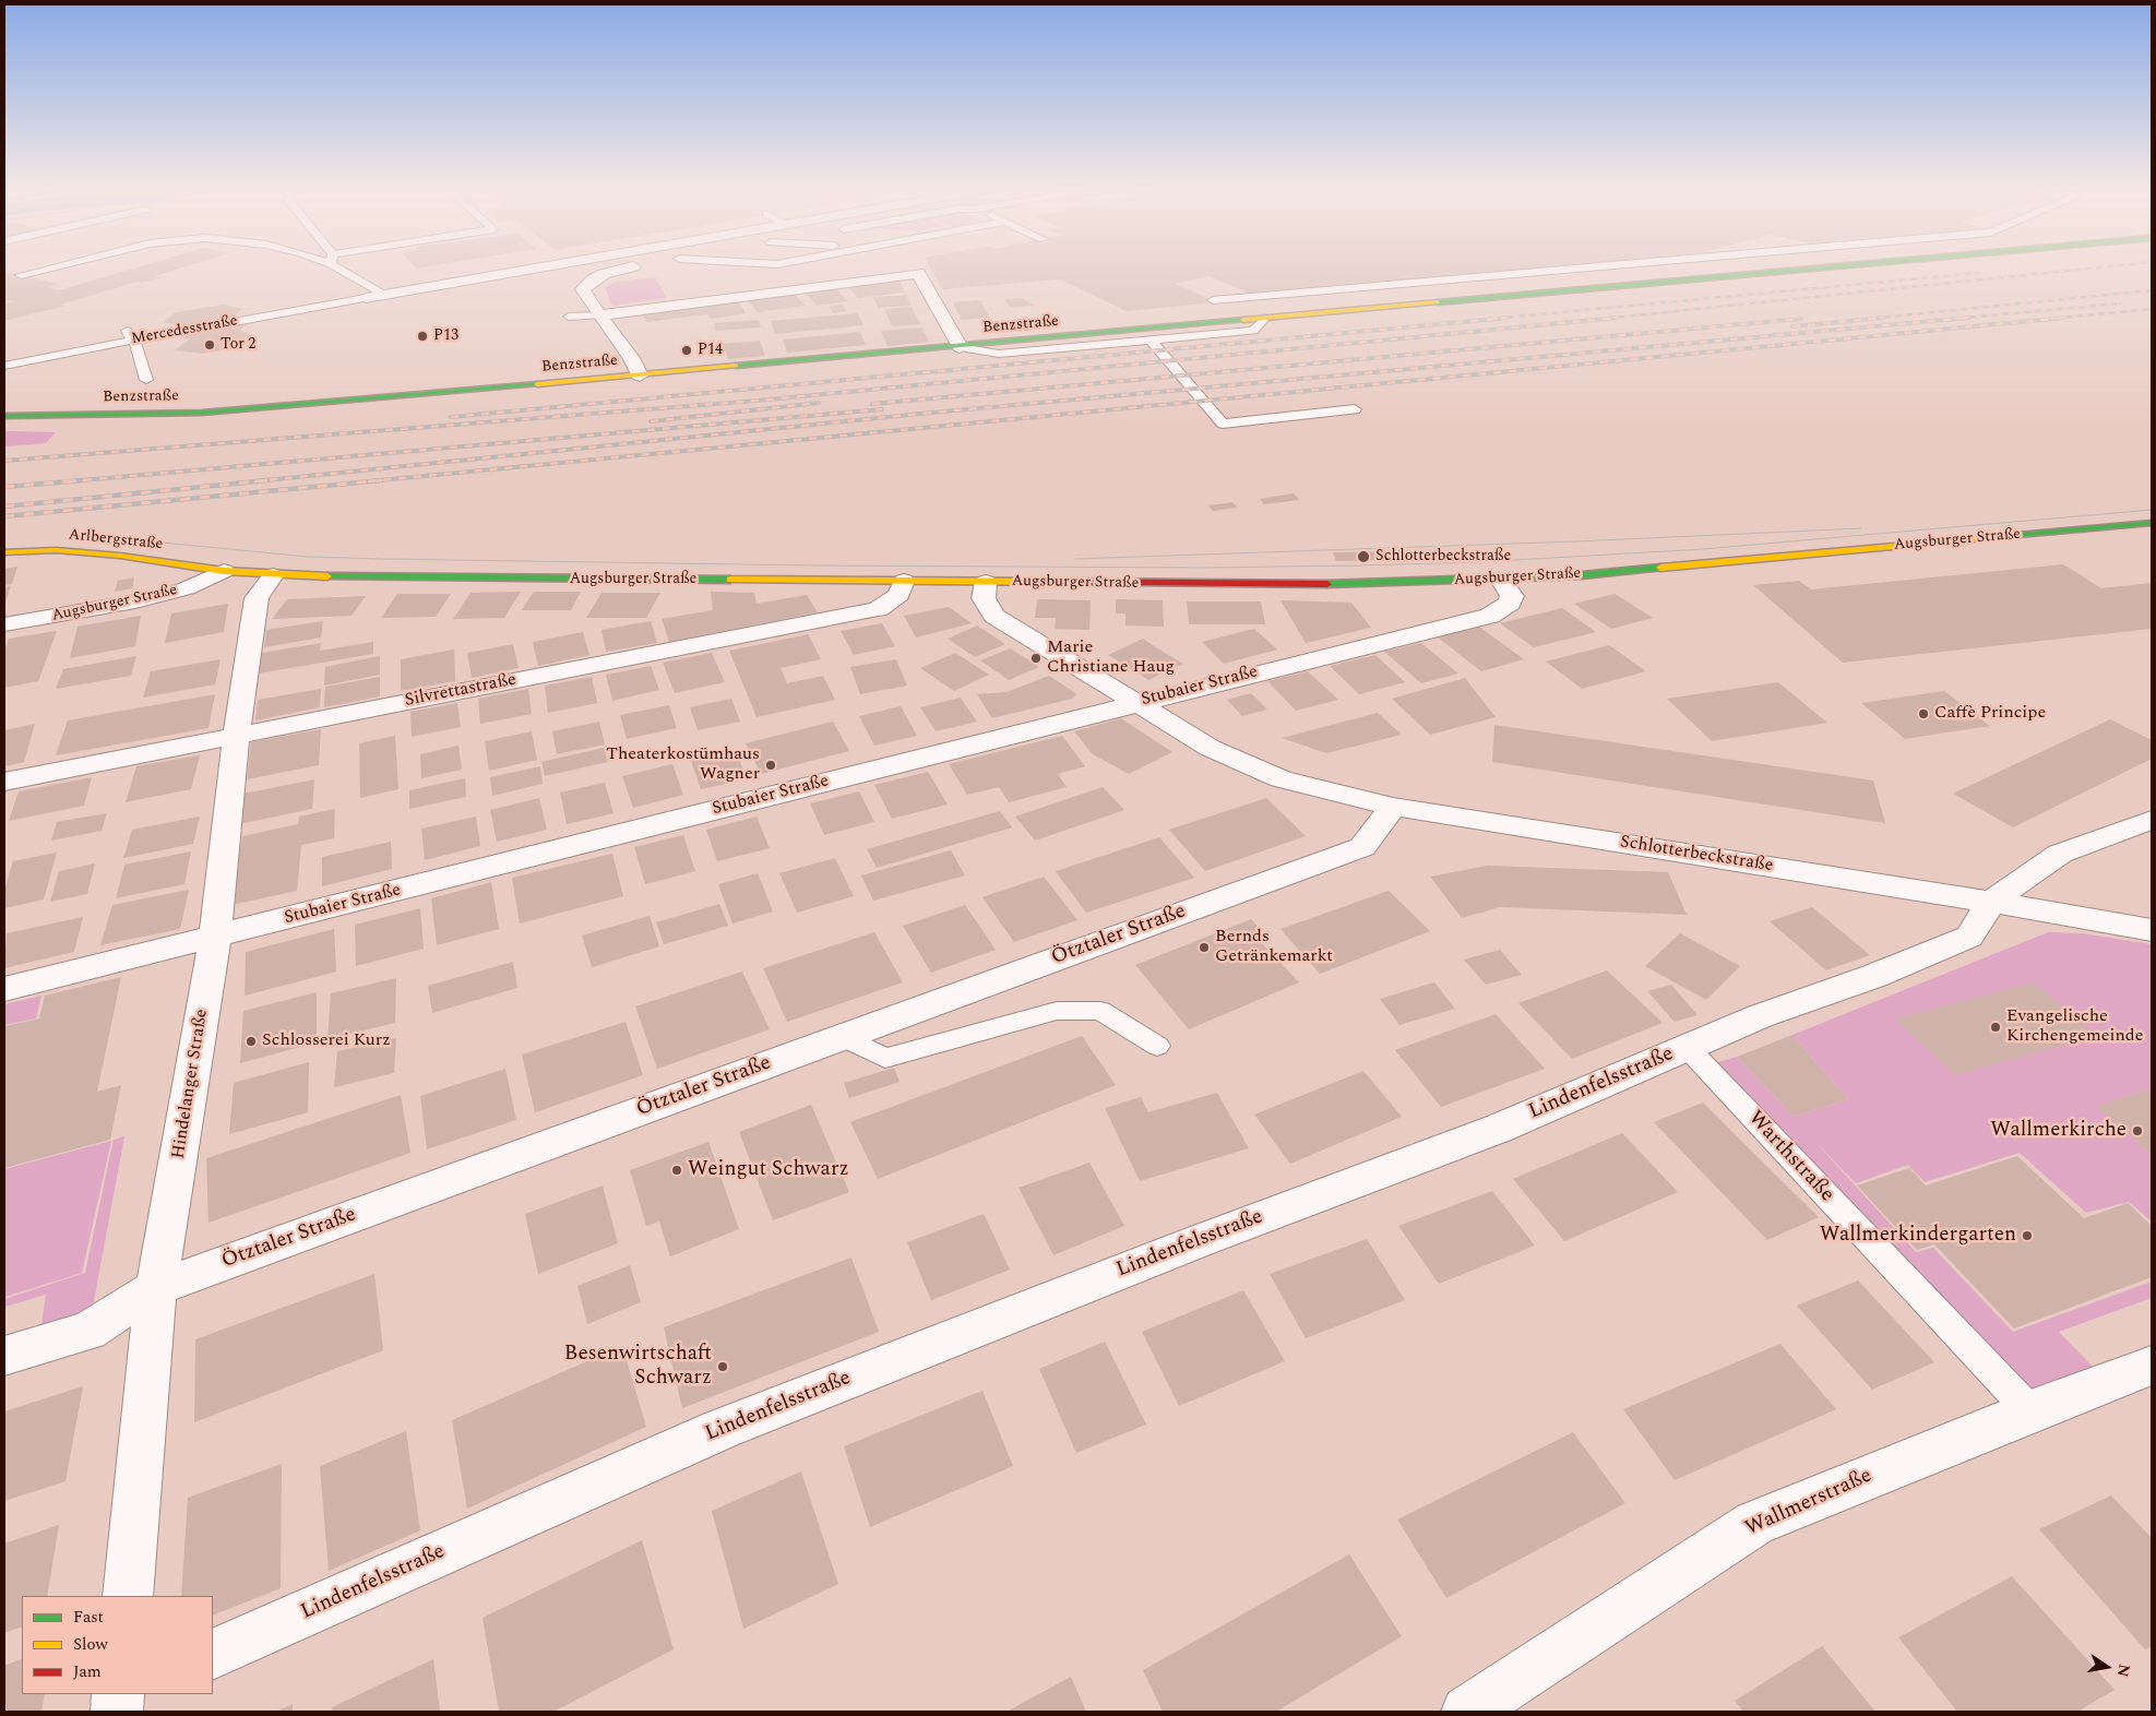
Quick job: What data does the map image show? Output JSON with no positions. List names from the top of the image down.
{
  "streets": {
    "main road": ["Benzstraße", "Arlbergstraße", "Augsburger Straße"],
    "street": [
      "Mercedesstraße",
      "Stubaier Straße",
      "Silvrettastraße",
      "Schlotterbeckstraße",
      "Ötztaler Straße",
      "Hindelanger Straße",
      "Lindenfelsstraße",
      "Wallmerstraße"
    ],
    "lane": ["Warthstraße"]
  },
  "crossings": [
    ["Arlbergstraße", "Augsburger Straße"],
    ["Augsburger Straße", "Stubaier Straße"],
    ["Augsburger Straße", "Silvrettastraße"],
    ["Augsburger Straße", "Schlotterbeckstraße"],
    ["Augsburger Straße", "Hindelanger Straße"],
    ["Stubaier Straße", "Schlotterbeckstraße"],
    ["Stubaier Straße", "Hindelanger Straße"],
    ["Silvrettastraße", "Hindelanger Straße"],
    ["Schlotterbeckstraße", "Ötztaler Straße"],
    ["Schlotterbeckstraße", "Lindenfelsstraße"],
    ["Ötztaler Straße", "Hindelanger Straße"],
    ["Lindenfelsstraße", "Warthstraße"],
    ["Warthstraße", "Wallmerstraße"]
  ],
  "places": [
    "P13",
    "Tor 2",
    "P14",
    "Schlotterbeckstraße",
    "Marie Christiane Haug",
    "Caffè Principe",
    "Theaterkostümhaus Wagner",
    "Bernds Getränkemarkt",
    "Evangelische Kirchengemeinde",
    "Schlosserei Kurz",
    "Wallmerkirche",
    "Weingut Schwarz",
    "Wallmerkindergarten",
    "Besenwirtschaft Schwarz"
  ],
  "legend": ["Fast", "Slow", "Jam"],
  "north": "right"
}
